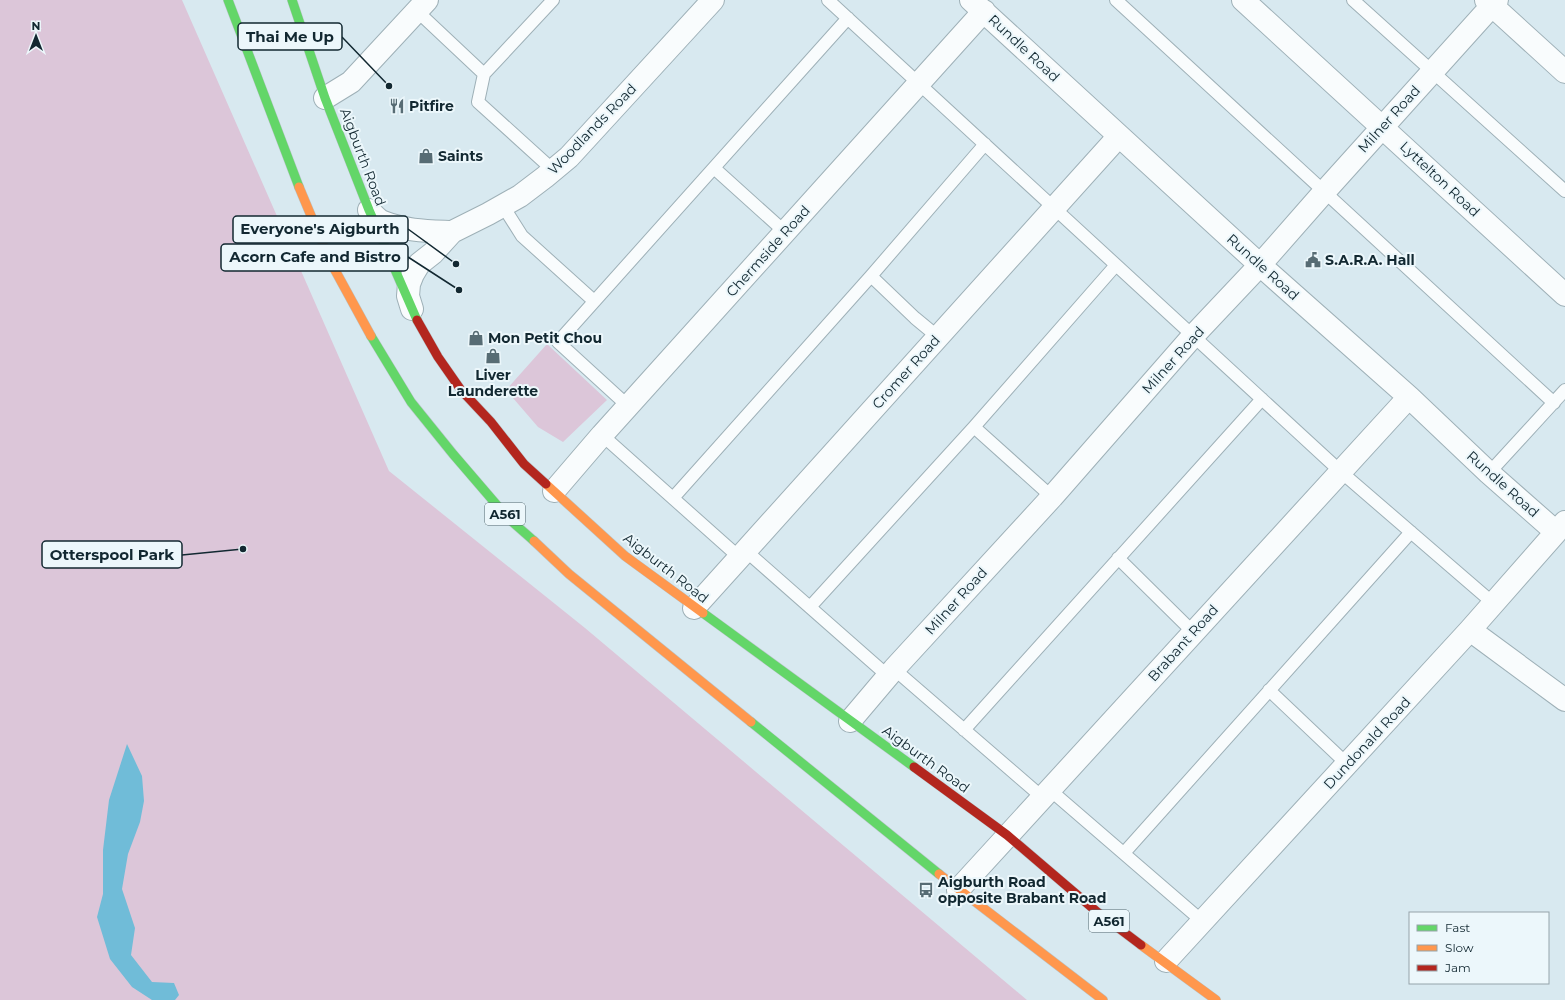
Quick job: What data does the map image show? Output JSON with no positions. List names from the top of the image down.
{
  "streets": {
    "highway": ["Aigburth Road", "A561"],
    "street": [
      "Rundle Road",
      "Milner Road",
      "Woodlands Road",
      "Lyttelton Road",
      "Chermside Road",
      "Cromer Road",
      "Brabant Road",
      "Dundonald Road"
    ]
  },
  "crossings": [
    ["Rundle Road", "Milner Road"],
    ["Rundle Road", "Chermside Road"],
    ["Rundle Road", "Cromer Road"],
    ["Rundle Road", "Brabant Road"],
    ["Rundle Road", "Dundonald Road"],
    ["Milner Road", "Aigburth Road"],
    ["Milner Road", "Lyttelton Road"],
    ["Woodlands Road", "Aigburth Road"],
    ["Aigburth Road", "Chermside Road"],
    ["Aigburth Road", "Cromer Road"],
    ["Aigburth Road", "Brabant Road"],
    ["Aigburth Road", "Dundonald Road"],
    ["A561", "Brabant Road"]
  ],
  "places": {
    "other": [
      "Thai Me Up",
      "Everyone's Aigburth",
      "Acorn Cafe and Bistro",
      "Otterspool Park"
    ],
    "restaurant": ["Pitfire"],
    "shop": ["Saints", "Mon Petit Chou", "Liver Launderette"],
    "public building": ["S.A.R.A. Hall"],
    "bus stop": ["Aigburth Road opposite Brabant Road"]
  },
  "legend": ["Fast", "Slow", "Jam"],
  "north": "top"
}
